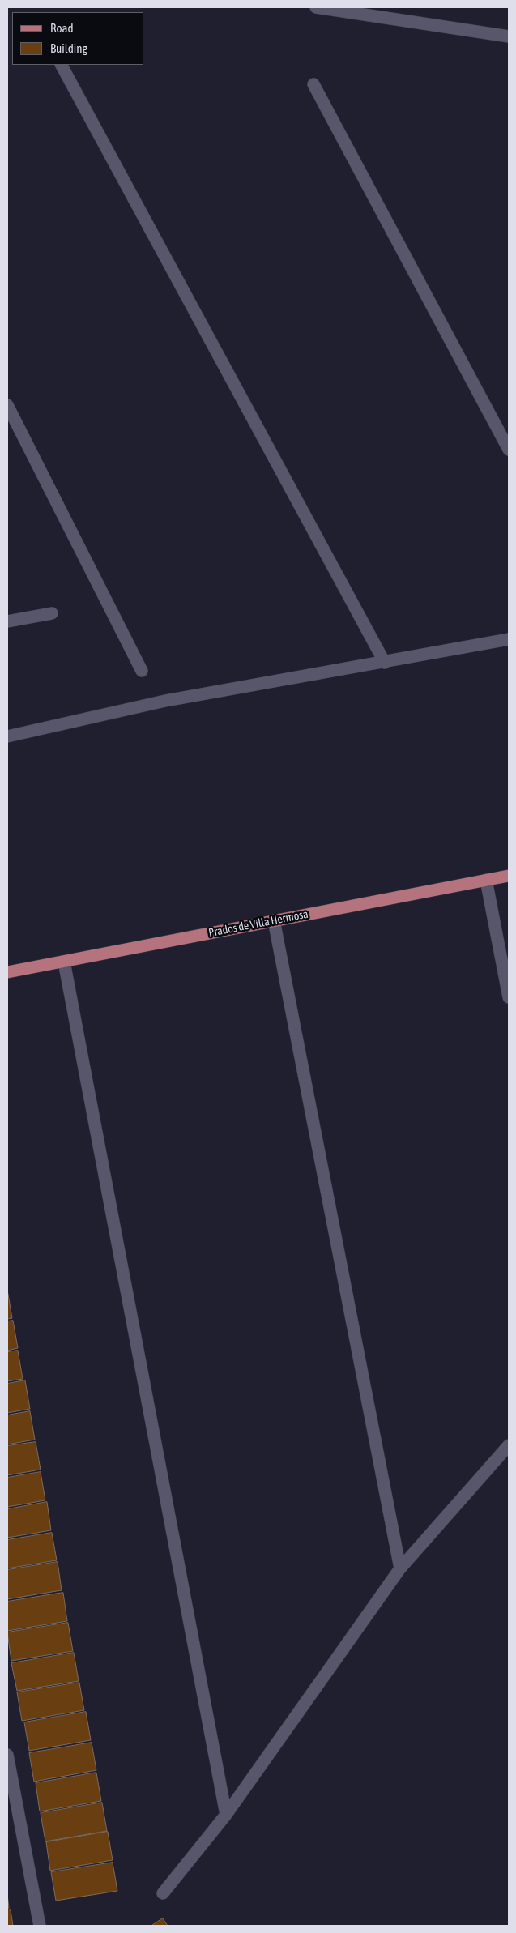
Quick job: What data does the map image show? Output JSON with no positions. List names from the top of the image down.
{
  "streets": {
    "main road": ["Prados de Villa Hermosa"]
  },
  "legend": ["Road", "Building"]
}
